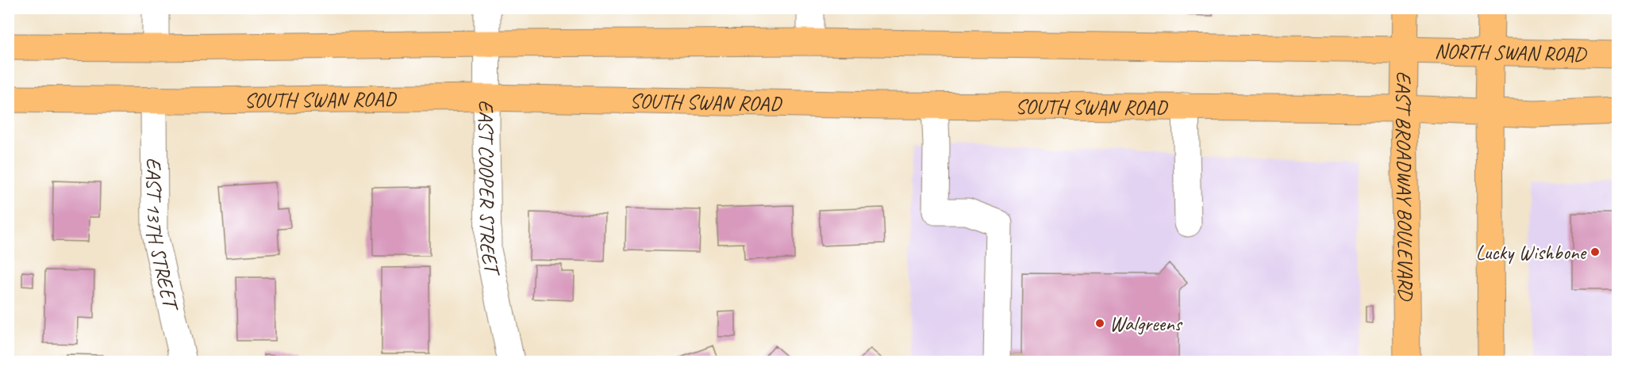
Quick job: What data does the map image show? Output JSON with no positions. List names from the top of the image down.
{
  "streets": {
    "main road": ["NORTH SWAN ROAD", "SOUTH SWAN ROAD", "EAST BROADWAY BOULEVARD"],
    "street": ["EAST COOPER STREET", "EAST 13TH STREET"]
  },
  "crossings": [
    ["NORTH SWAN ROAD", "EAST BROADWAY BOULEVARD"],
    ["SOUTH SWAN ROAD", "EAST BROADWAY BOULEVARD"],
    ["SOUTH SWAN ROAD", "EAST COOPER STREET"],
    ["SOUTH SWAN ROAD", "EAST 13TH STREET"]
  ],
  "places": ["Lucky Wishbone", "Walgreens"]
}
